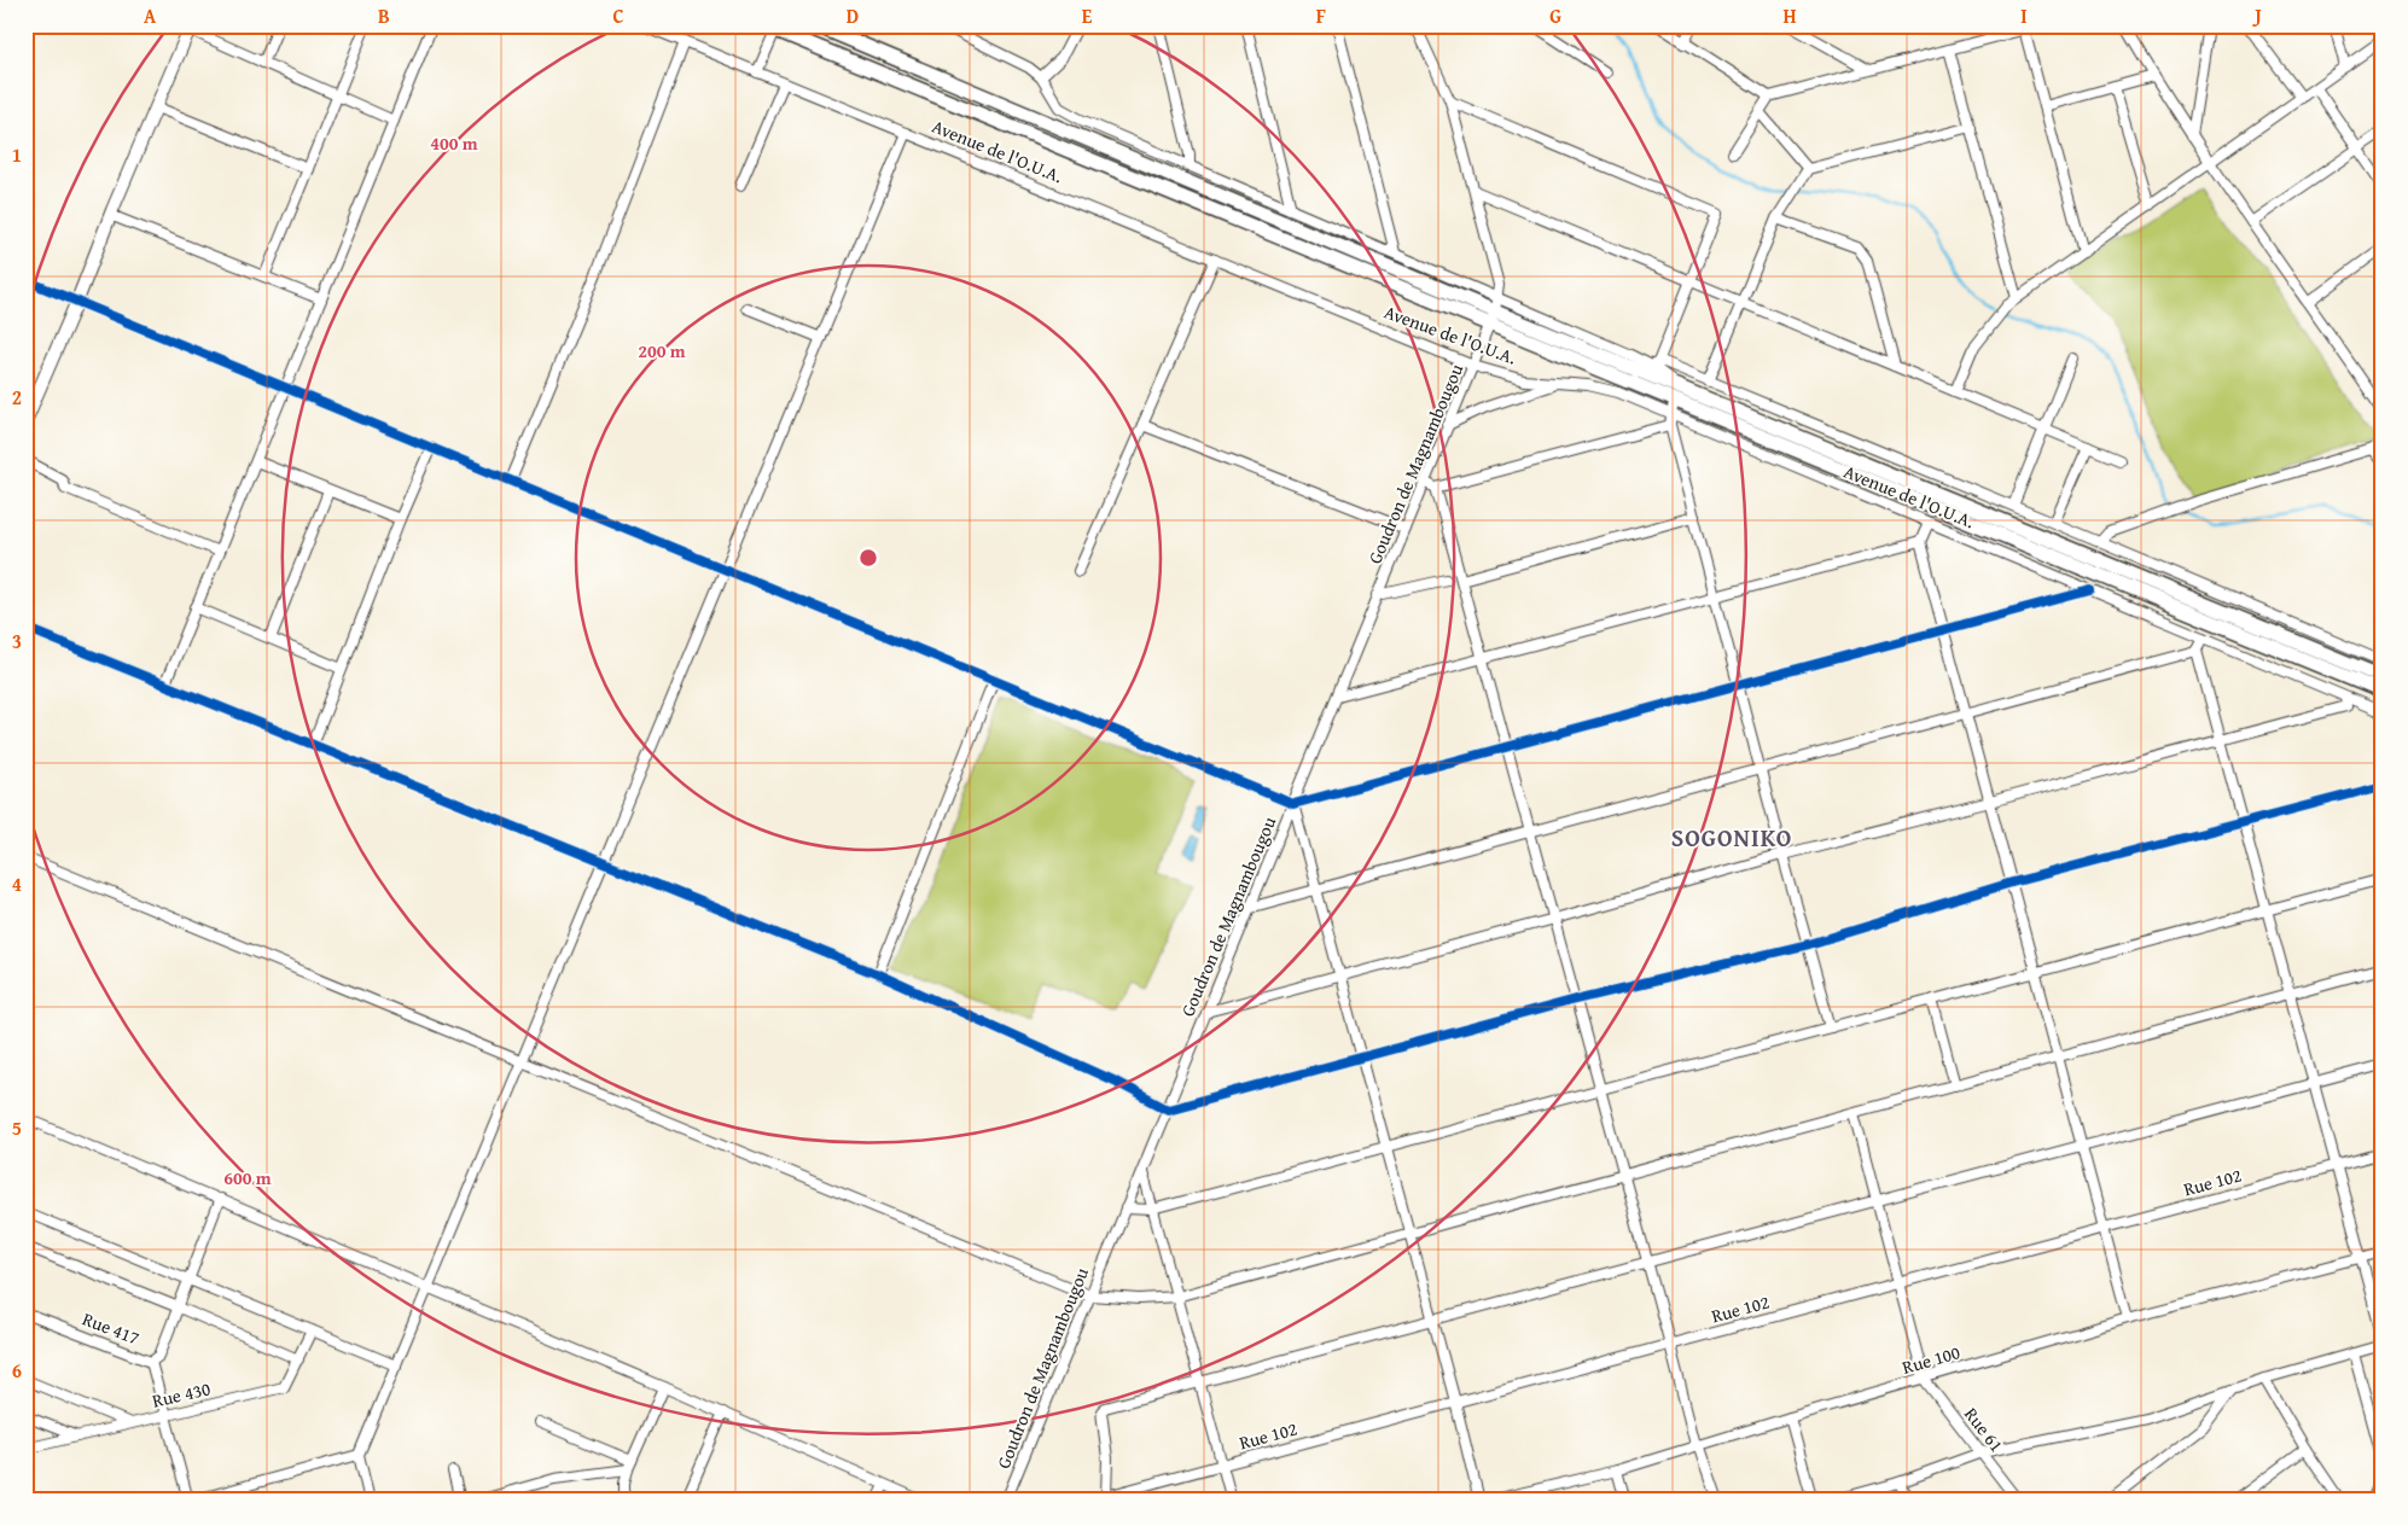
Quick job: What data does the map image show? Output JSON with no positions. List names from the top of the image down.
{
  "streets": {
    "highway": ["Avenue de l'O.U.A."],
    "street": [
      "Goudron de Magnambougou",
      "Rue 102",
      "Rue 417",
      "Rue 100",
      "Rue 430",
      "Rue 61"
    ]
  },
  "crossings": [
    ["Avenue de l'O.U.A.", "Goudron de Magnambougou"],
    ["Rue 417", "Rue 430"],
    ["Rue 100", "Rue 61"]
  ],
  "districts": ["SOGONIKO"],
  "grid": {
    "columns": [
      "A",
      "B",
      "C",
      "D",
      "E",
      "F",
      "G",
      "H",
      "I",
      "J"
    ],
    "rows": [
      "1",
      "2",
      "3",
      "4",
      "5",
      "6"
    ]
  },
  "rings": ["400 m", "200 m", "600 m"]
}
